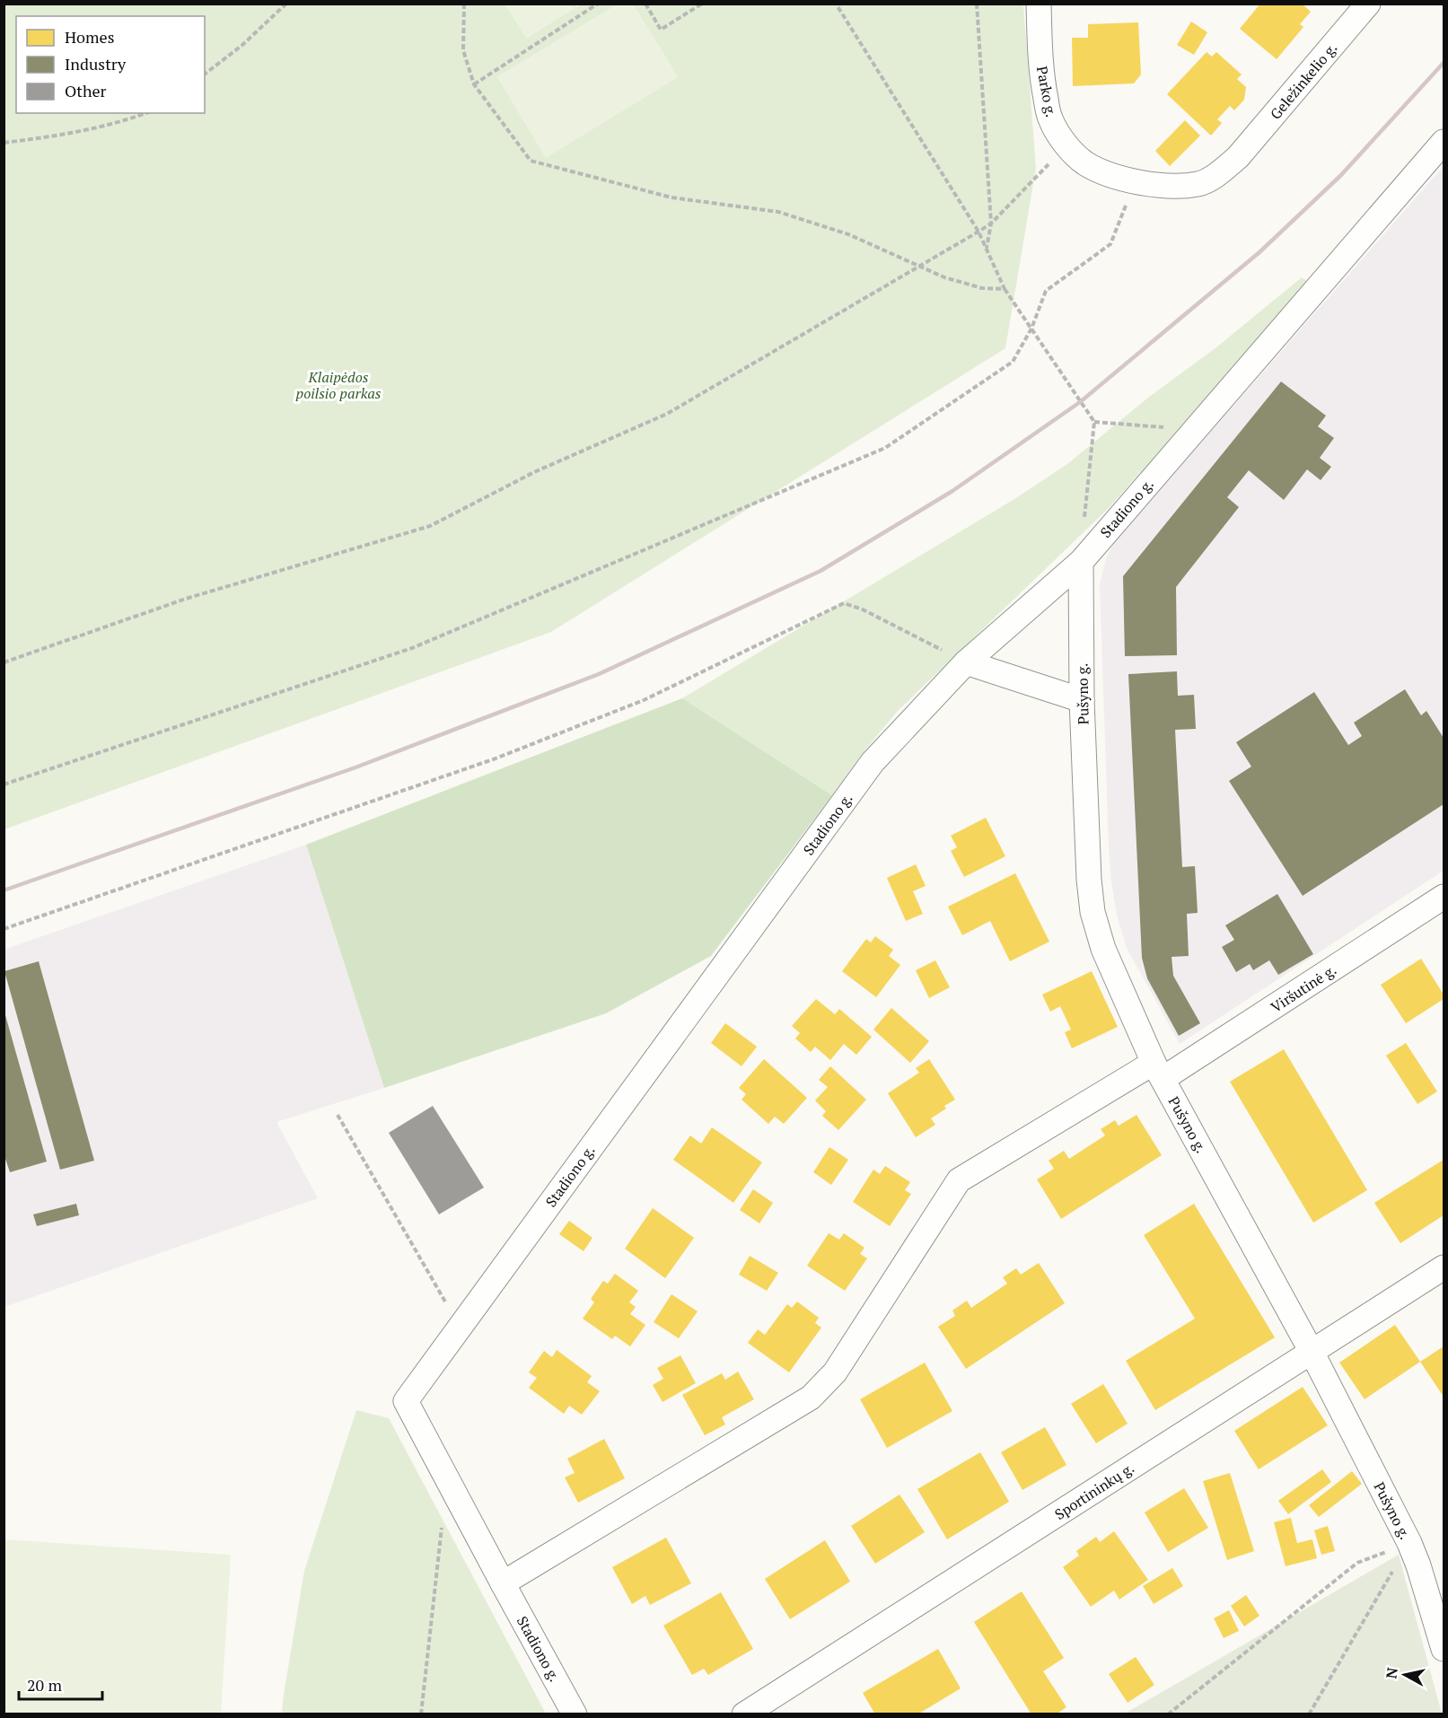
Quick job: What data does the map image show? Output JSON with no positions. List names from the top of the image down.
{
  "streets": {
    "street": [
      "Geležinkelio g.",
      "Parko g.",
      "Stadiono g.",
      "Pušyno g.",
      "Viršutinė g.",
      "Sportininkų g."
    ]
  },
  "crossings": [
    ["Geležinkelio g.", "Parko g."],
    ["Stadiono g.", "Pušyno g."],
    ["Pušyno g.", "Viršutinė g."],
    ["Pušyno g.", "Sportininkų g."]
  ],
  "parks": ["Klaipėdos poilsio parkas"],
  "legend": ["Homes", "Industry", "Other"],
  "scale_bar": "20 m",
  "north": "left"
}
